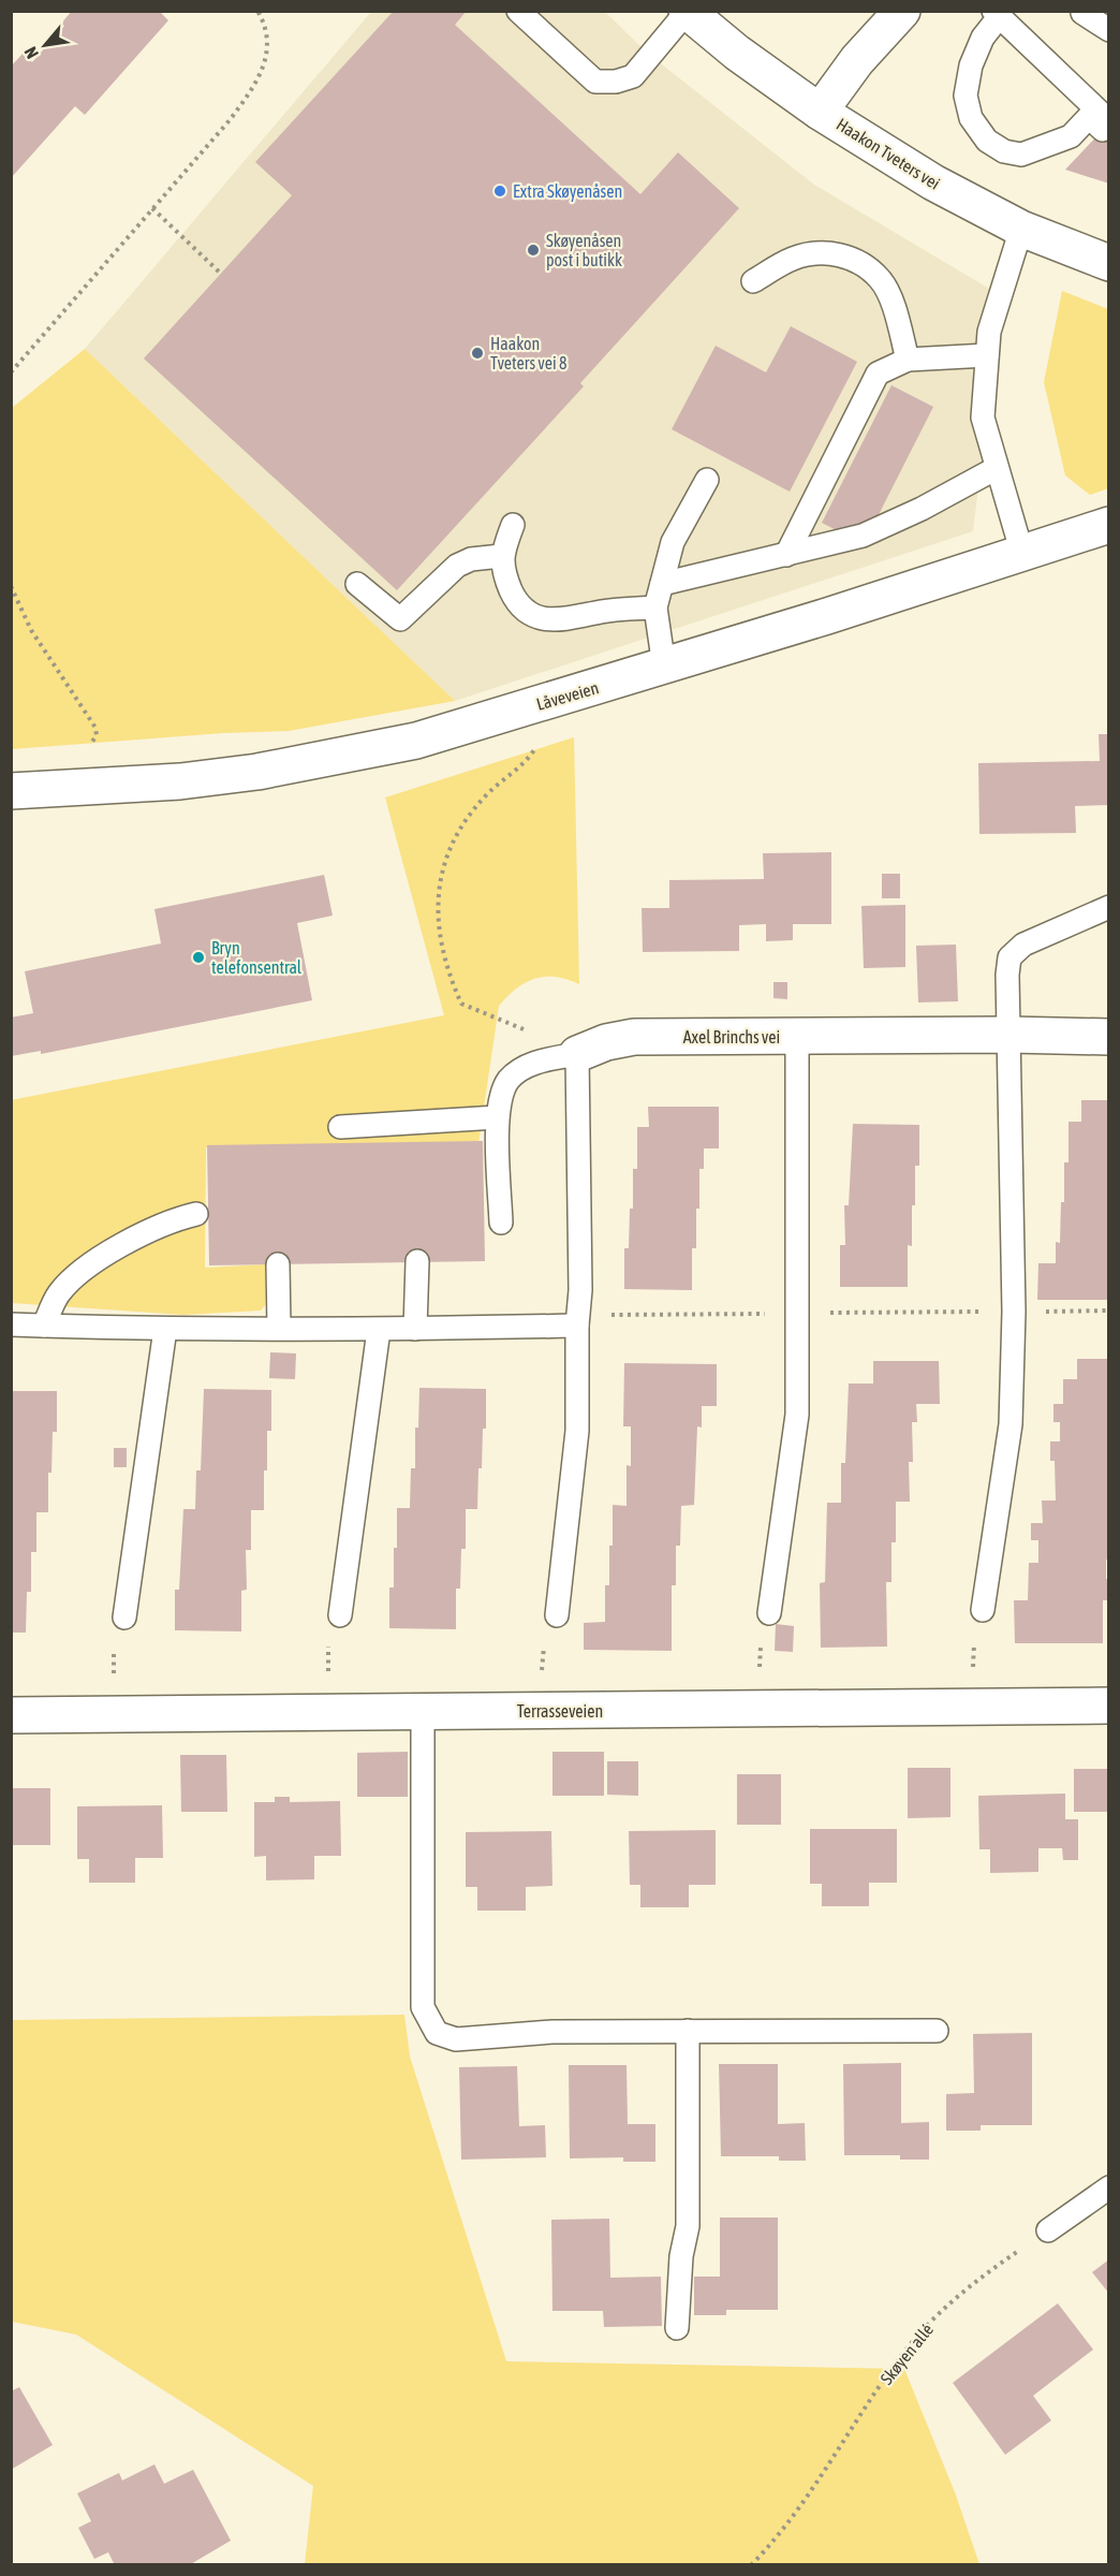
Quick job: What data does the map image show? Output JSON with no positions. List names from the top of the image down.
{
  "streets": {
    "street": [
      "Haakon Tveters vei",
      "Låveveien",
      "Axel Brinchs vei",
      "Terrasseveien"
    ],
    "path": ["Skøyen allé"]
  },
  "places": [
    "Extra Skøyenåsen",
    "Skøyenåsen post i butikk",
    "Haakon Tveters vei 8",
    "Bryn telefonsentral"
  ],
  "north": "bottom left"
}
